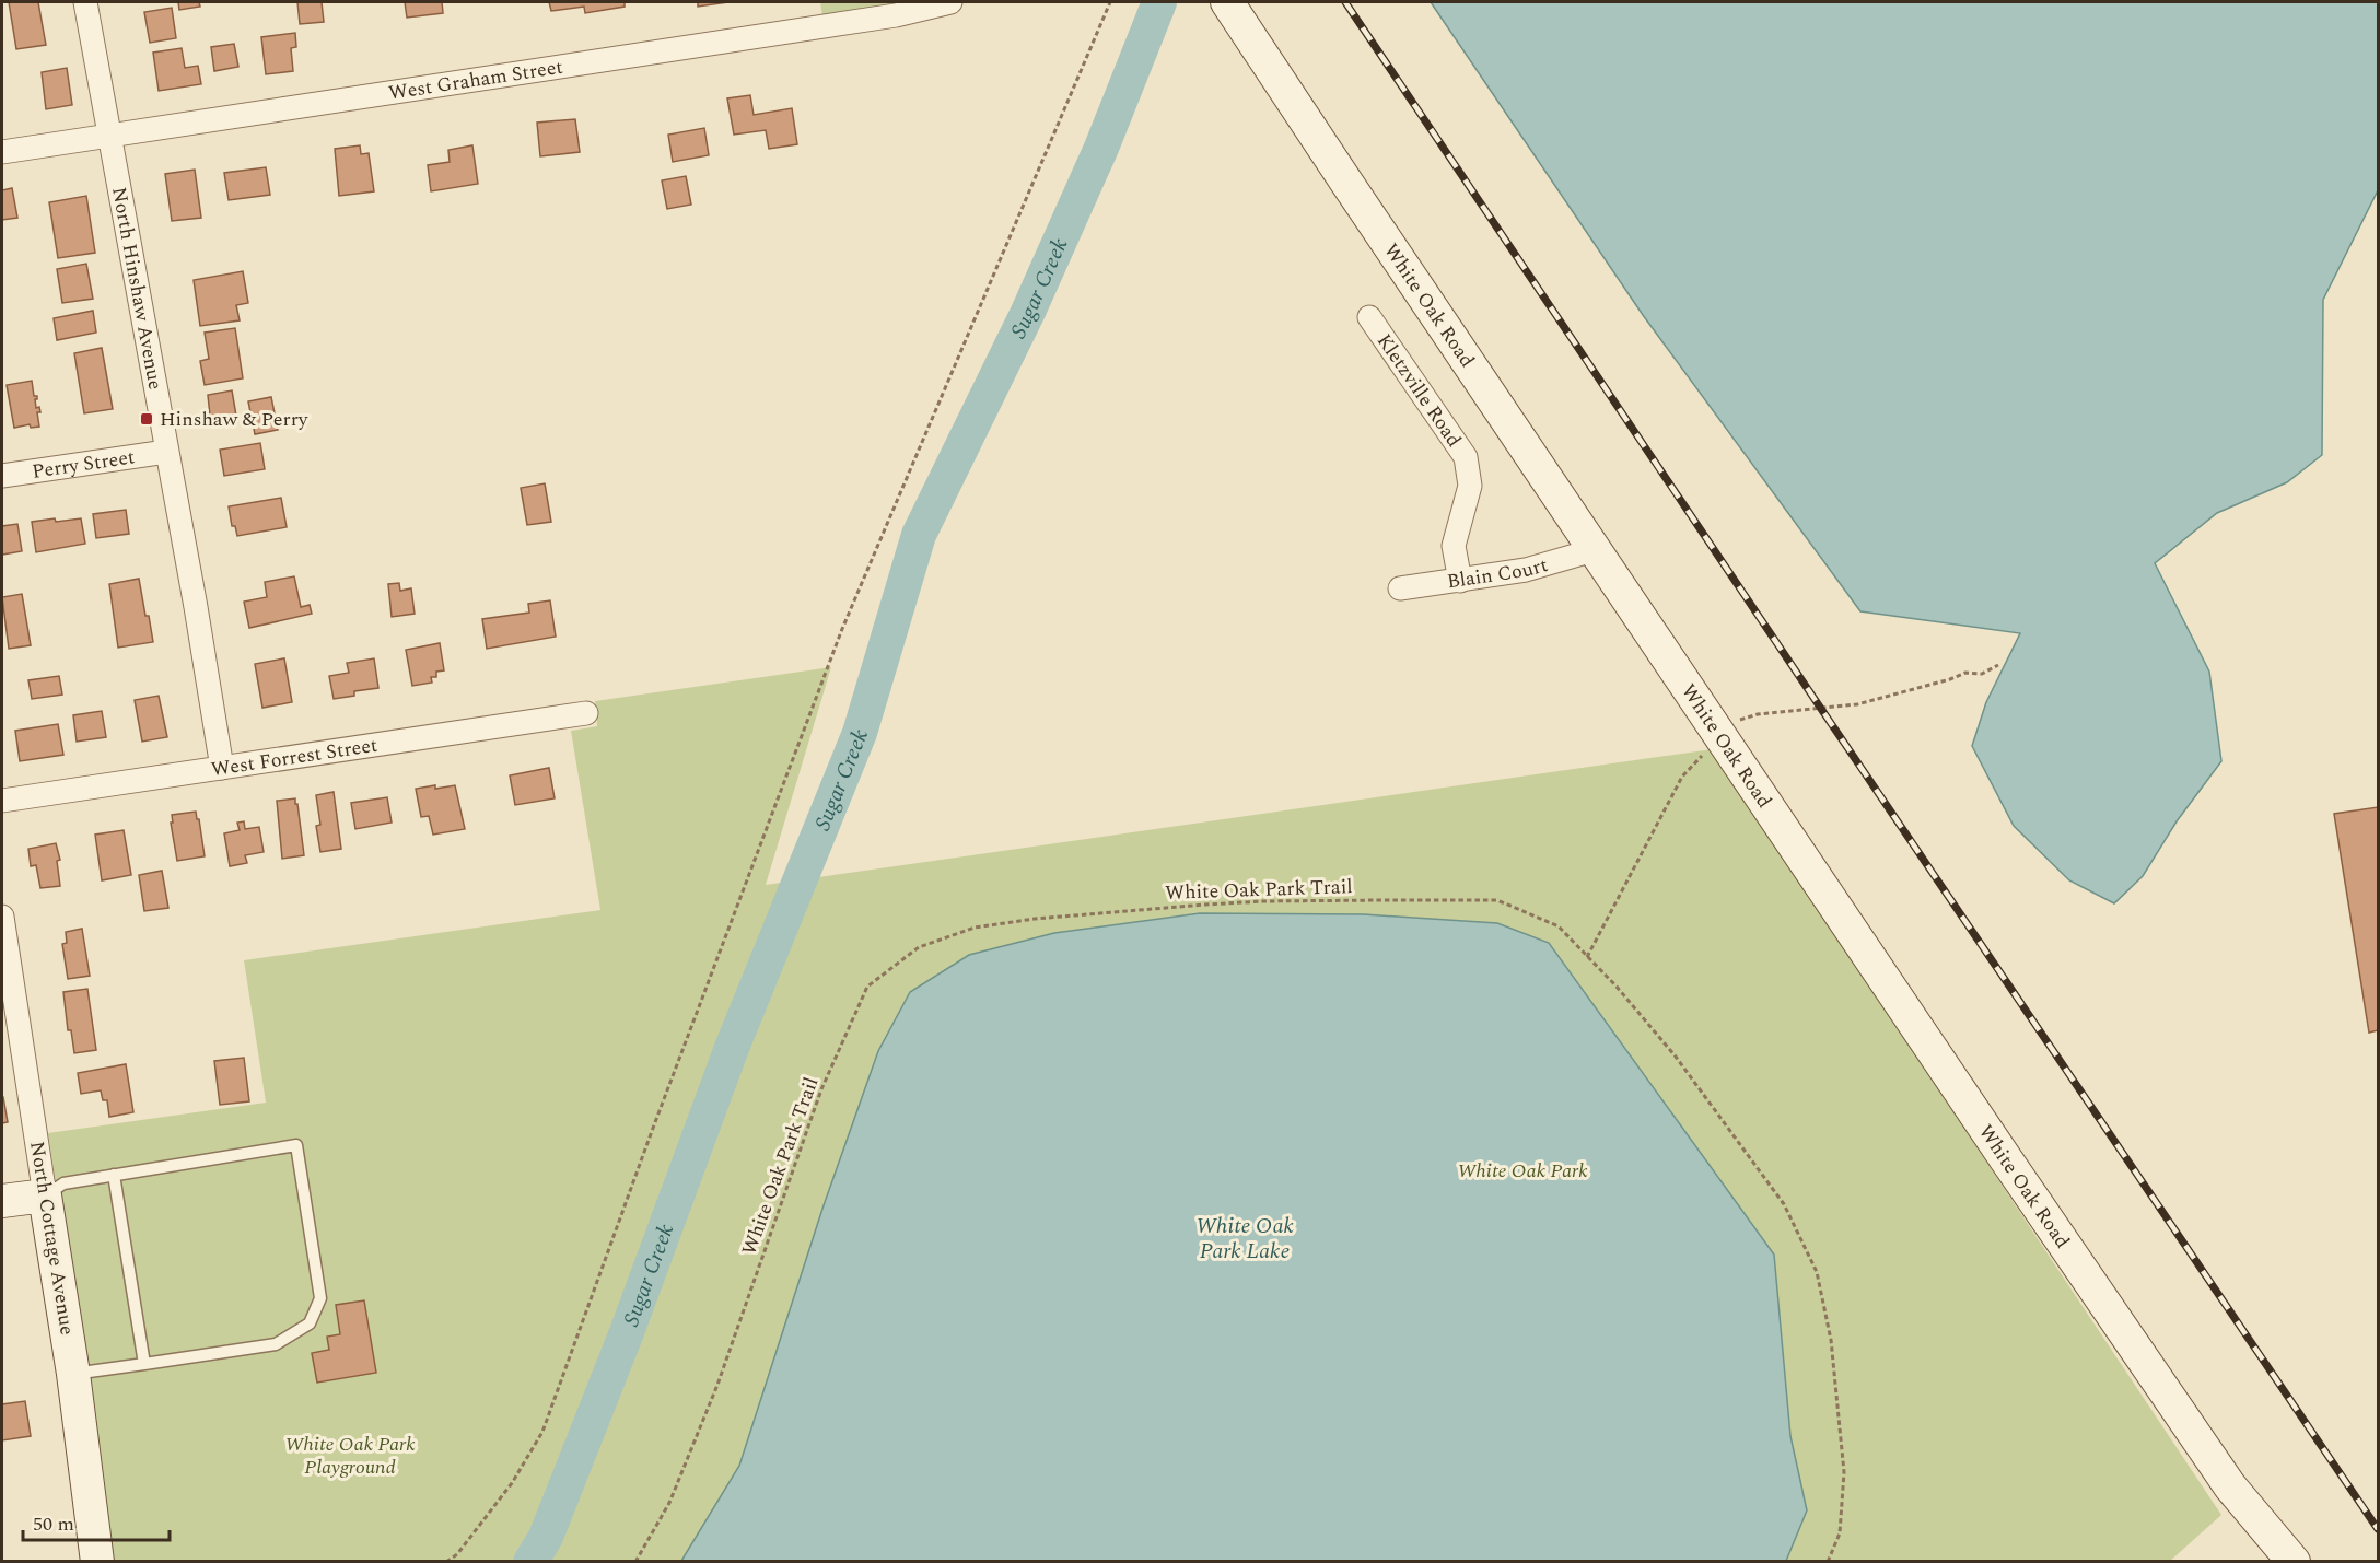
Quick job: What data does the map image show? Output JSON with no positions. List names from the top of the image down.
{
  "streets": {
    "street": [
      "West Graham Street",
      "North Hinshaw Avenue",
      "White Oak Road",
      "Kletzville Road",
      "Perry Street",
      "Blain Court",
      "West Forrest Street",
      "North Cottage Avenue"
    ],
    "path": ["White Oak Park Trail"]
  },
  "crossings": [
    ["West Graham Street", "North Hinshaw Avenue"],
    ["North Hinshaw Avenue", "Perry Street"],
    ["North Hinshaw Avenue", "West Forrest Street"],
    ["White Oak Road", "Blain Court"],
    ["Kletzville Road", "Blain Court"]
  ],
  "water": ["Sugar Creek", "White Oak Park Lake"],
  "parks": ["White Oak Park", "White Oak Park Playground"],
  "places": {
    "transit": ["Hinshaw & Perry"]
  },
  "scale_bar": "50 m"
}
